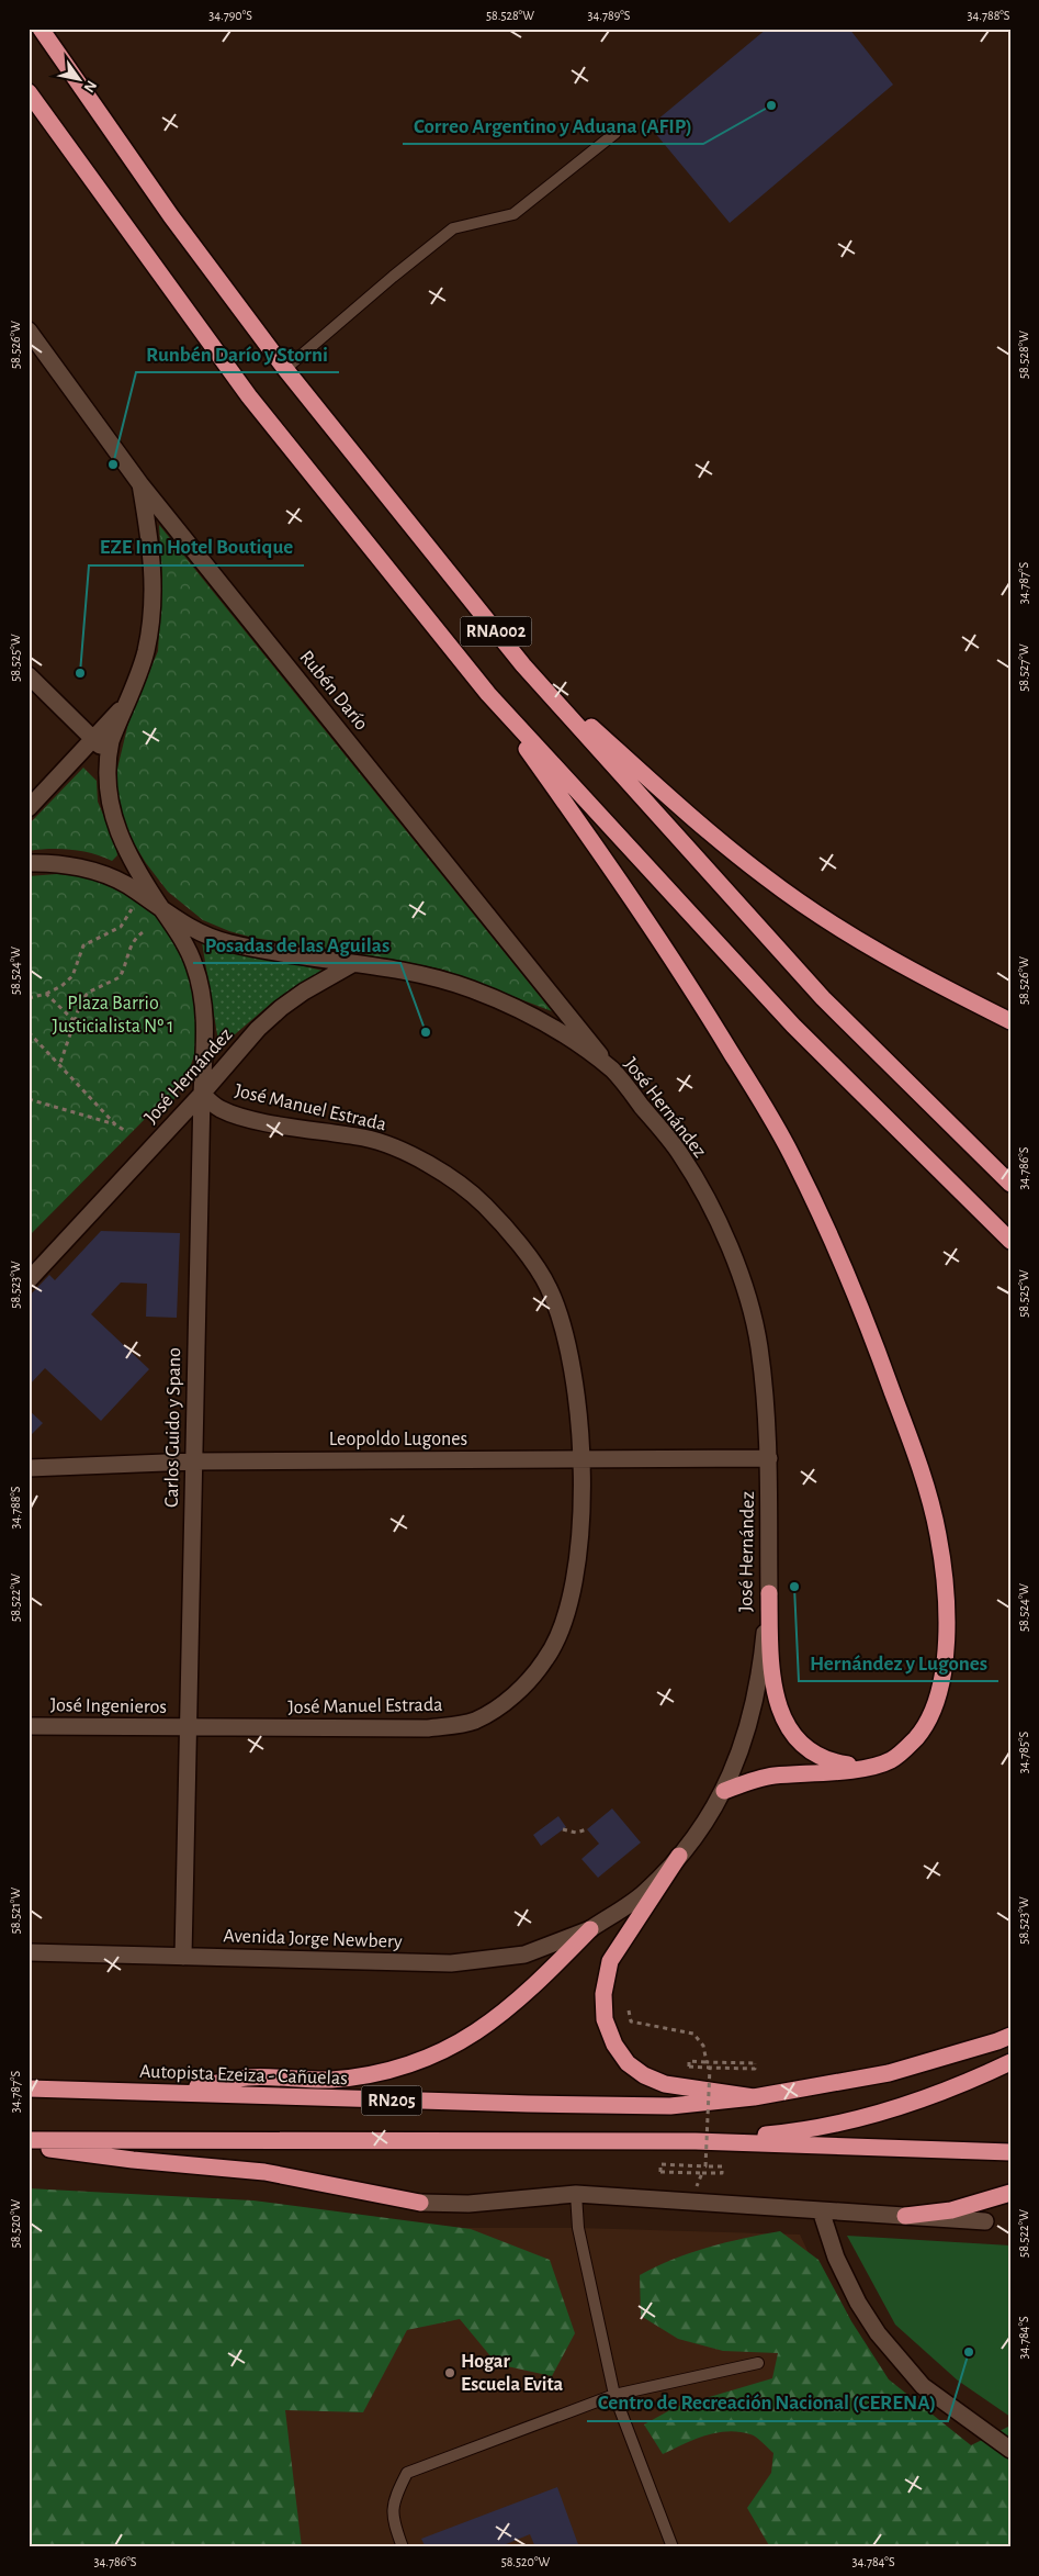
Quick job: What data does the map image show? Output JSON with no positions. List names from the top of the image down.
{
  "streets": {
    "highway": ["RNA002", "Autopista Ezeiza - Cañuelas", "RN205"],
    "street": [
      "Rubén Darío",
      "José Hernández",
      "José Manuel Estrada",
      "Carlos Guido y Spano",
      "Leopoldo Lugones",
      "José Ingenieros",
      "Avenida Jorge Newbery"
    ]
  },
  "crossings": [
    ["Rubén Darío", "José Hernández"],
    ["José Hernández", "José Manuel Estrada"],
    ["José Hernández", "Carlos Guido y Spano"],
    ["José Hernández", "Leopoldo Lugones"],
    ["José Hernández", "Avenida Jorge Newbery"],
    ["José Manuel Estrada", "Carlos Guido y Spano"],
    ["José Manuel Estrada", "Leopoldo Lugones"],
    ["José Manuel Estrada", "José Ingenieros"],
    ["Carlos Guido y Spano", "Leopoldo Lugones"],
    ["Carlos Guido y Spano", "José Ingenieros"],
    ["Carlos Guido y Spano", "Avenida Jorge Newbery"]
  ],
  "parks": ["Plaza Barrio Justicialista Nº 1"],
  "places": [
    "Correo Argentino y Aduana (AFIP)",
    "Runbén Darío y Storni",
    "EZE Inn Hotel Boutique",
    "Posadas de las Aguilas",
    "Hernández y Lugones",
    "Centro de Recreación Nacional (CERENA)",
    "Hogar Escuela Evita"
  ],
  "north": "bottom right",
  "coordinates": [
    "34.790°S",
    "58.528°W",
    "34.789°S",
    "34.788°S",
    "58.526°W",
    "34.787°S",
    "58.525°W",
    "58.527°W",
    "58.524°W",
    "34.786°S",
    "58.523°W",
    "58.522°W",
    "34.785°S",
    "58.521°W",
    "58.520°W",
    "34.784°S"
  ]
}
